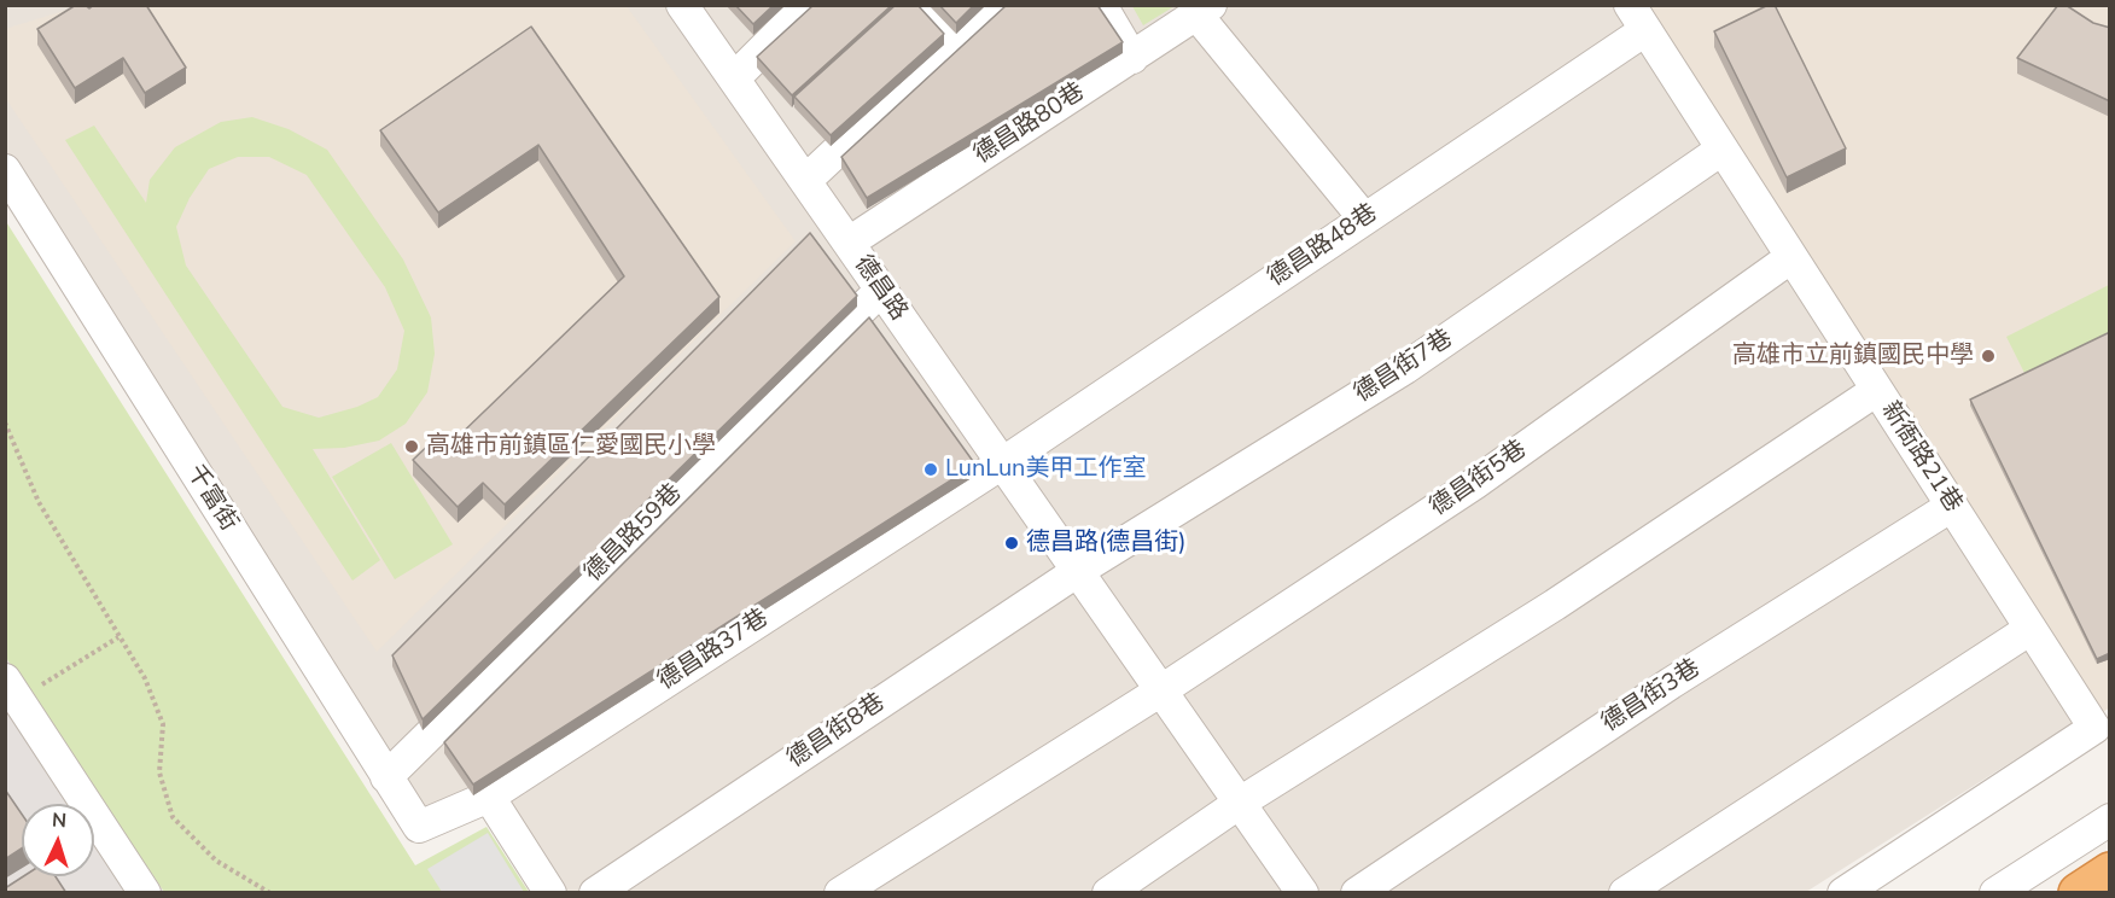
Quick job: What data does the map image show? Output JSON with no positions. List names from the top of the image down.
{
  "streets": {
    "street": [
      "德昌路80巷",
      "德昌路48巷",
      "德昌路",
      "德昌街7巷",
      "新衙路21巷",
      "德昌街5巷",
      "千富街",
      "德昌路59巷",
      "德昌路37巷",
      "德昌街3巷",
      "德昌街8巷"
    ]
  },
  "crossings": [
    ["德昌路80巷", "德昌路"],
    ["德昌路48巷", "德昌路"],
    ["德昌路48巷", "新衙路21巷"],
    ["德昌路48巷", "德昌路37巷"],
    ["德昌路", "德昌街7巷"],
    ["德昌路", "德昌街5巷"],
    ["德昌路", "德昌路59巷"],
    ["德昌路", "德昌路37巷"],
    ["德昌路", "德昌街8巷"],
    ["德昌街7巷", "新衙路21巷"],
    ["德昌街7巷", "德昌街8巷"],
    ["新衙路21巷", "德昌街5巷"],
    ["新衙路21巷", "德昌街3巷"],
    ["千富街", "德昌路59巷"],
    ["千富街", "德昌路37巷"]
  ],
  "places": [
    "高雄市立前鎮國民中學",
    "高雄市前鎮區仁愛國民小學",
    "LunLun美甲工作室",
    "德昌路(德昌街)"
  ],
  "north": "top"
}
